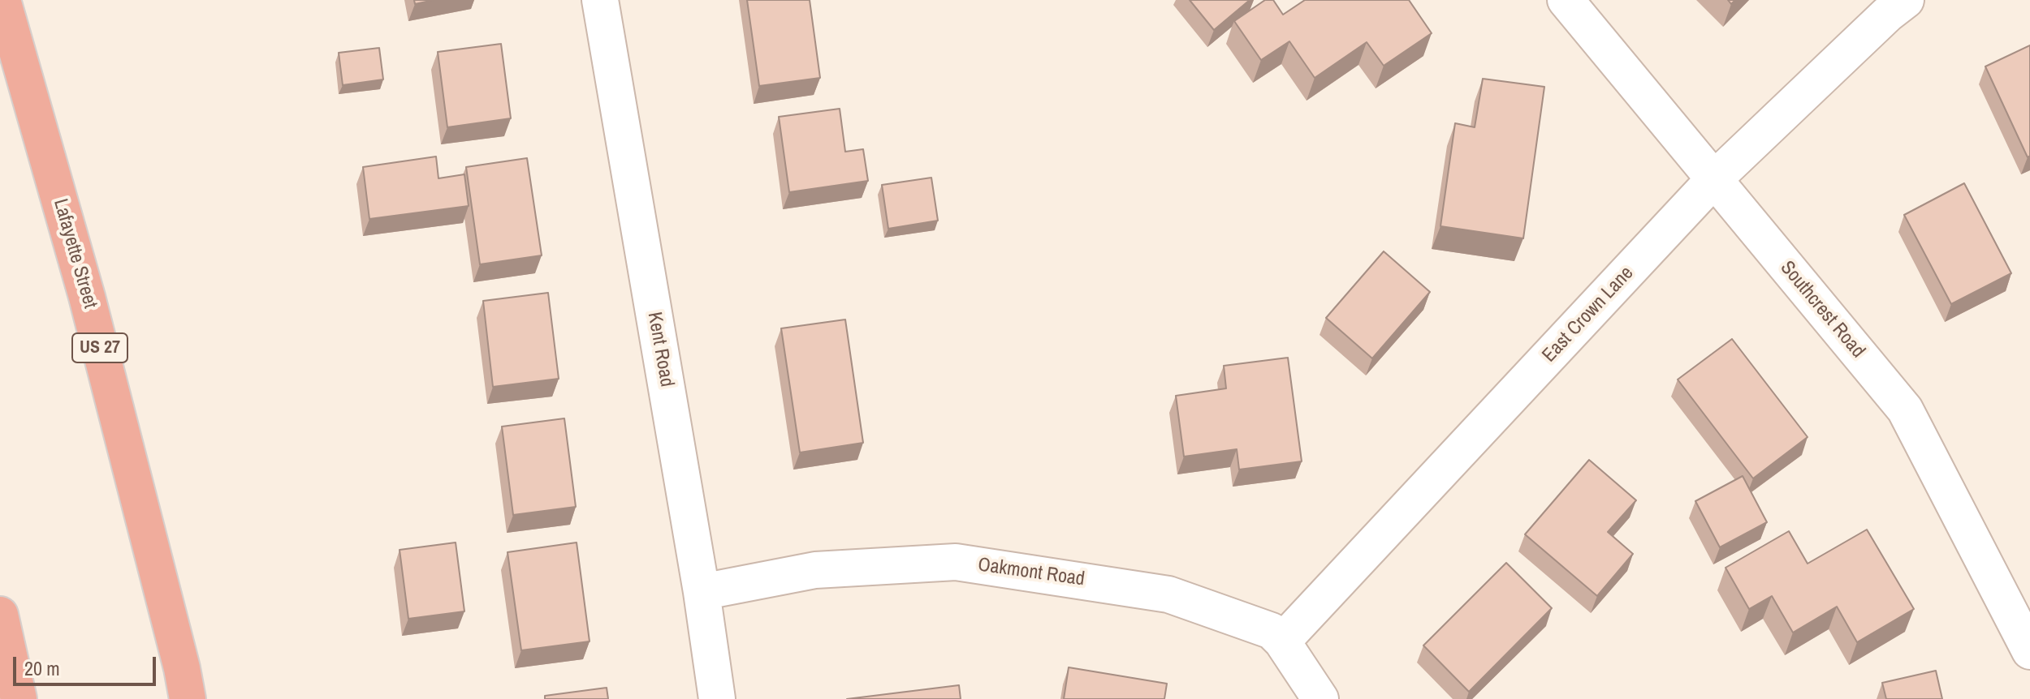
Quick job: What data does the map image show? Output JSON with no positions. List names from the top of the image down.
{
  "streets": {
    "highway": ["Lafayette Street", "US 27"],
    "street": [
      "Southcrest Road",
      "East Crown Lane",
      "Kent Road",
      "Oakmont Road"
    ]
  },
  "crossings": [
    ["Southcrest Road", "East Crown Lane"],
    ["East Crown Lane", "Oakmont Road"],
    ["Kent Road", "Oakmont Road"]
  ],
  "scale_bar": "20 m"
}
